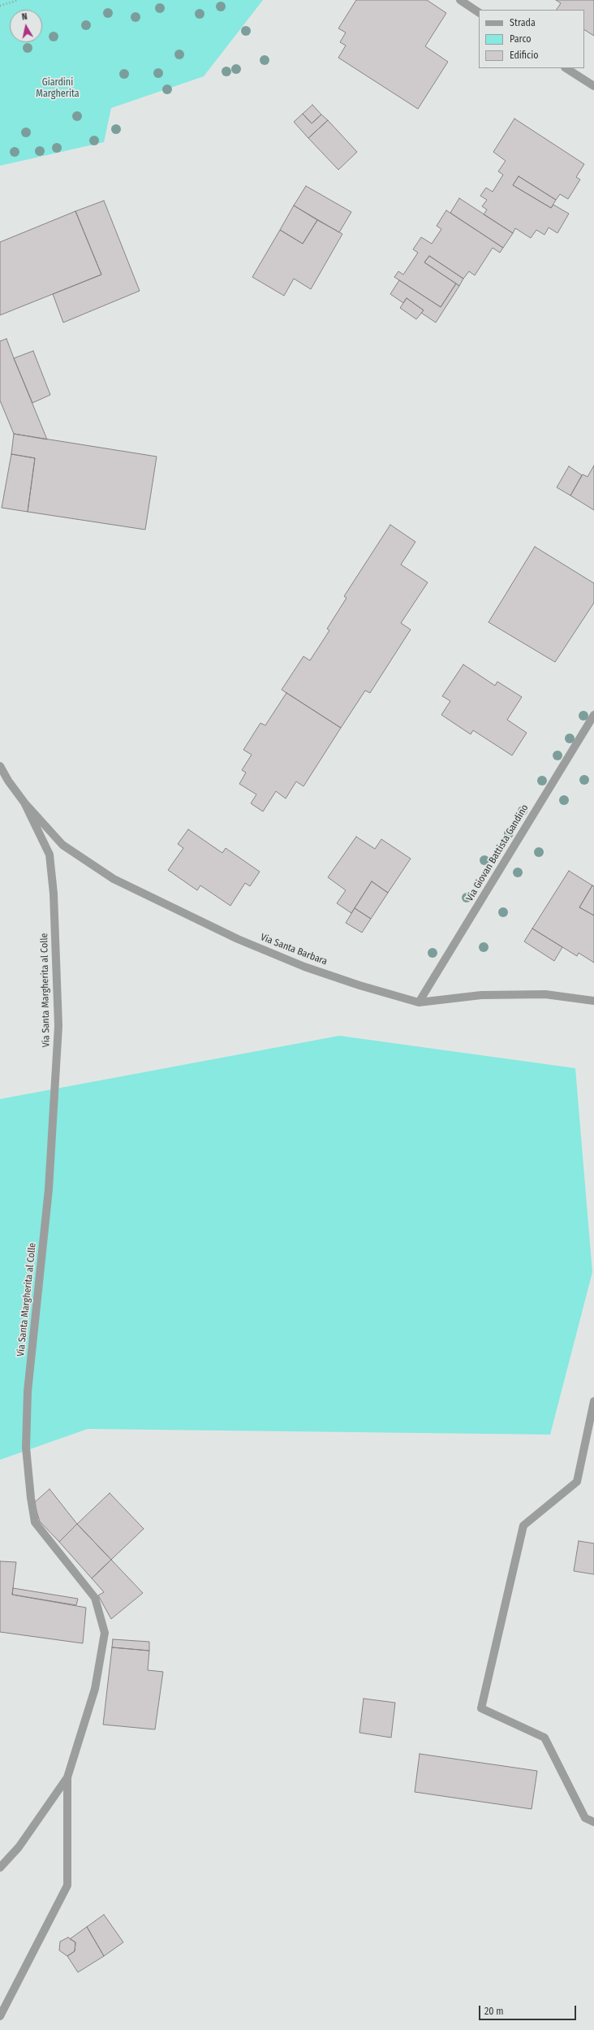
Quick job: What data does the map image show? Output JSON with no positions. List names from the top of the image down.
{
  "streets": {
    "street": ["Via Giovan Battista Gandino", "Via Santa Barbara", "Via Santa Margherita al Colle"]
  },
  "crossings": [
    ["Via Giovan Battista Gandino", "Via Santa Barbara"],
    ["Via Santa Barbara", "Via Santa Margherita al Colle"]
  ],
  "parks": ["Giardini Margherita"],
  "legend": ["Strada", "Parco", "Edificio"],
  "scale_bar": "20 m",
  "north": "top"
}
